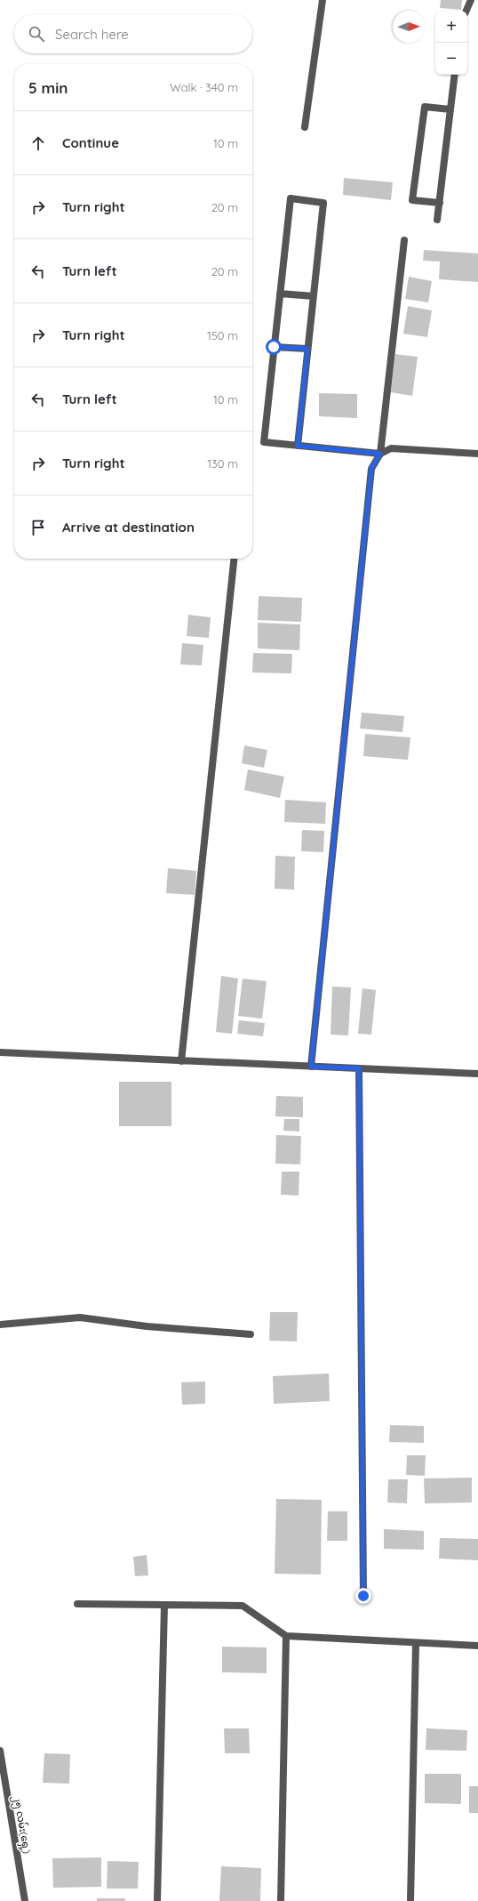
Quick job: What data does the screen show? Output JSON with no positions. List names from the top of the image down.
{
  "streets": {
    "street": ["၂၅ လမ်း(ရှေ့)"]
  },
  "north": "right",
  "page": {
    "map_buttons": ["+", "−"],
    "search": "Search here",
    "heading": ["5 min", "Walk · 340 m"],
    "list": [
      ["Continue", "10 m"],
      ["Turn right", "20 m"],
      ["Turn left", "20 m"],
      ["Turn right", "150 m"],
      ["Turn left", "10 m"],
      ["Turn right", "130 m"],
      "Arrive at destination"
    ]
  }
}
